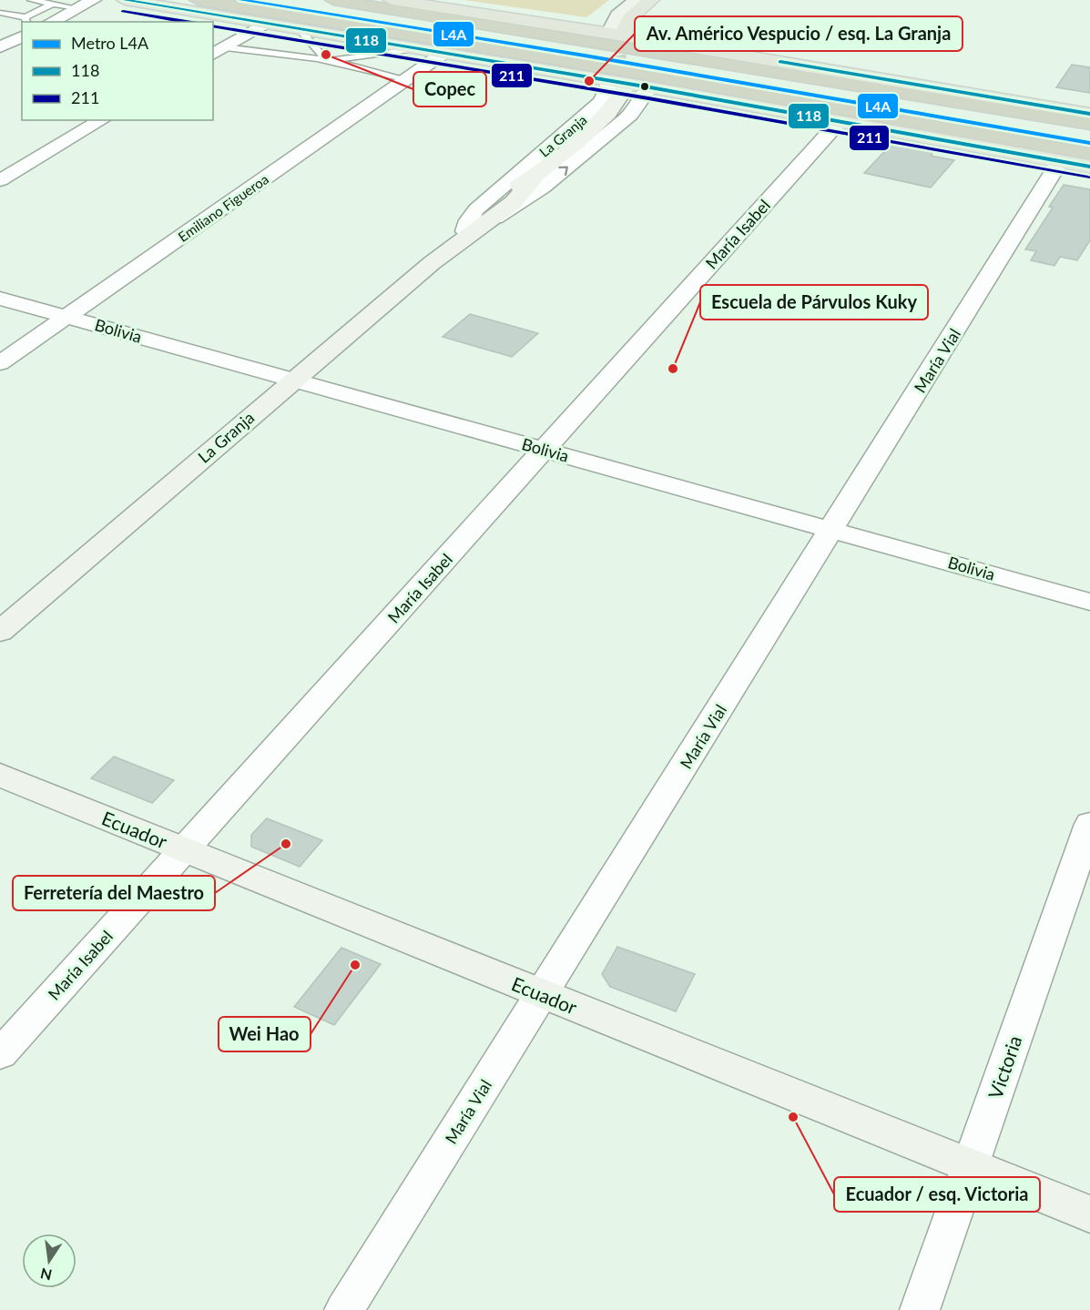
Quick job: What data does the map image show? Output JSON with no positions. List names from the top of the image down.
{
  "streets": {
    "main road": ["La Granja", "Ecuador"],
    "street": [
      "Emiliano Figueroa",
      "María Isabel",
      "Bolivia",
      "María Vial",
      "Victoria"
    ]
  },
  "crossings": [
    ["La Granja", "Bolivia"],
    ["Emiliano Figueroa", "Bolivia"],
    ["María Isabel", "Bolivia"],
    ["María Isabel", "Ecuador"],
    ["Bolivia", "María Vial"],
    ["María Vial", "Ecuador"],
    ["Ecuador", "Victoria"]
  ],
  "places": [
    "Copec",
    "Av. Américo Vespucio / esq. La Granja",
    "Escuela de Párvulos Kuky",
    "Ferretería del Maestro",
    "Wei Hao",
    "Ecuador / esq. Victoria"
  ],
  "lines": ["metro line L4A", "transit line 118", "transit line 211"],
  "legend": ["Metro L4A", "118", "211"],
  "north": "bottom"
}
